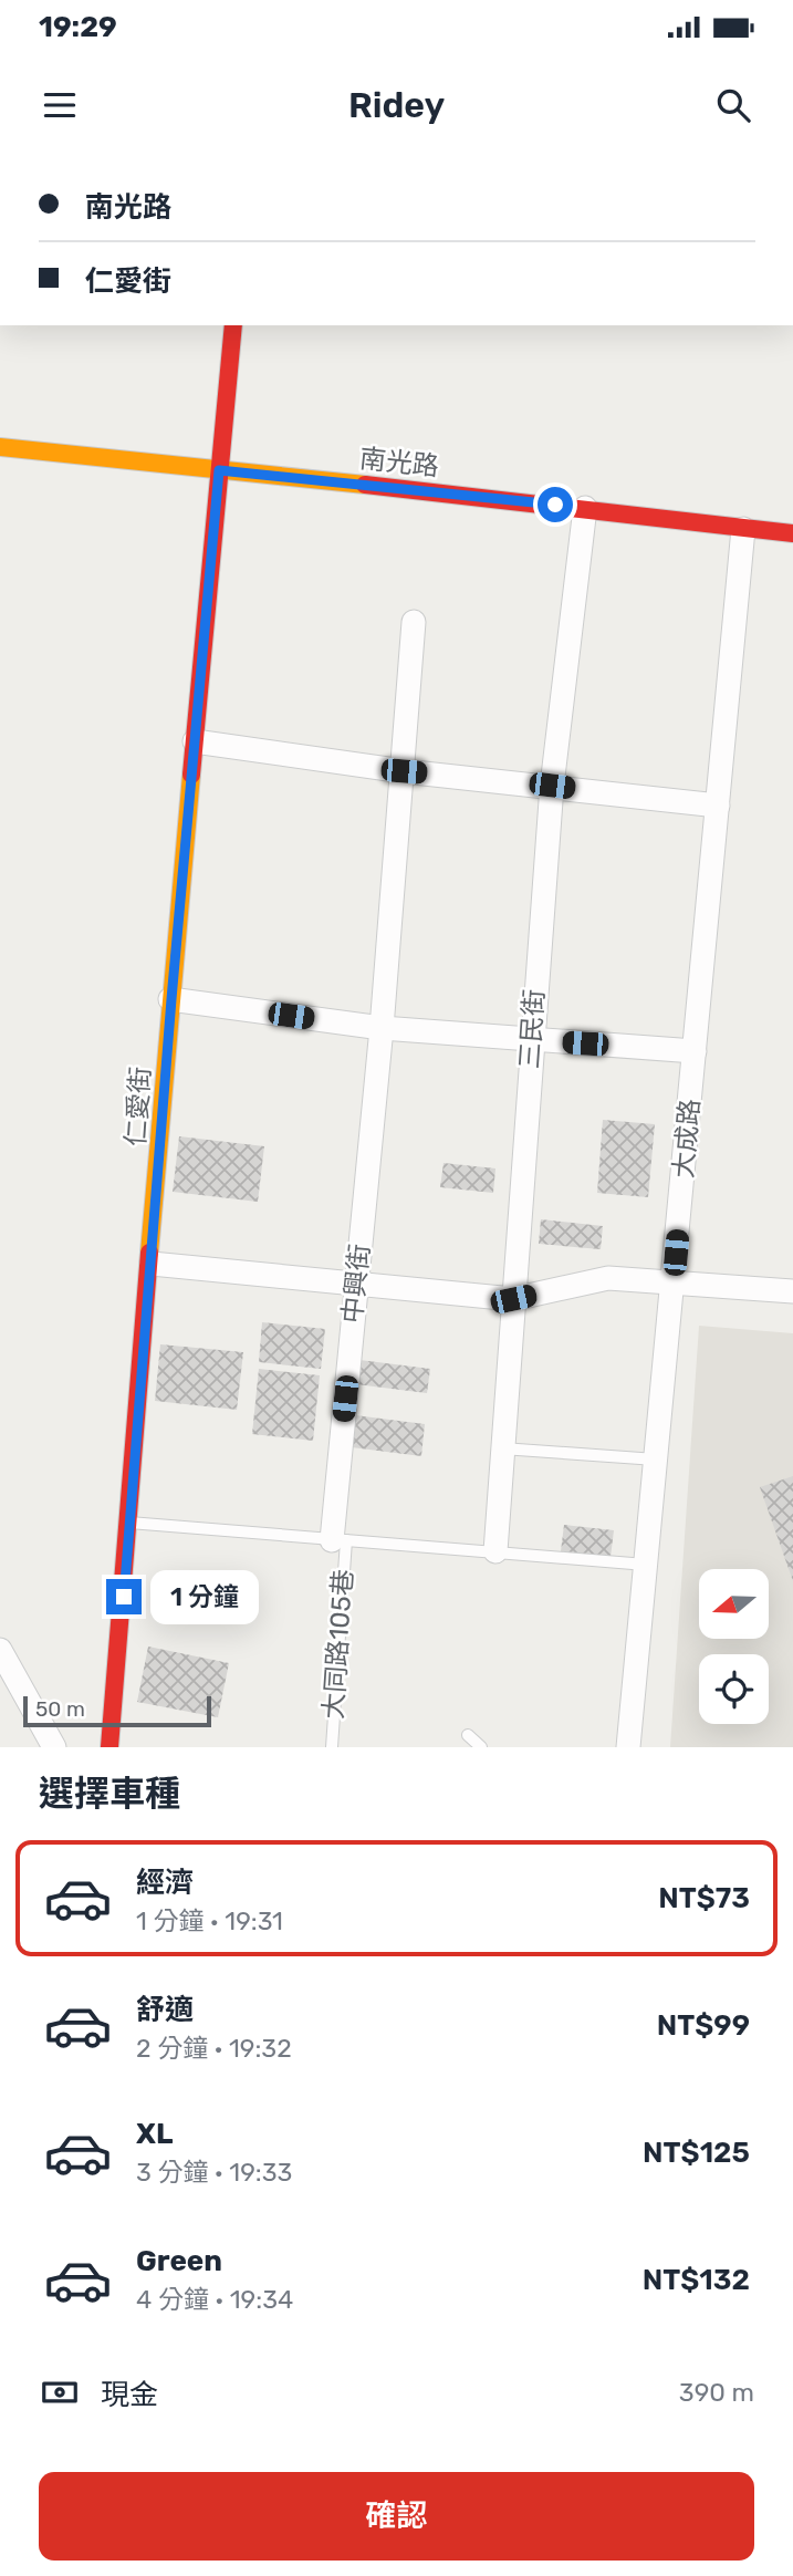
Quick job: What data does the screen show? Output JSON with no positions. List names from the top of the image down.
{
  "streets": {
    "street": [
      "南光路",
      "三民街",
      "仁愛街",
      "大成路",
      "中興街"
    ],
    "lane": ["大同路105巷"]
  },
  "crossings": [
    ["南光路", "三民街"],
    ["南光路", "仁愛街"],
    ["南光路", "大成路"],
    ["中興街", "大同路105巷"]
  ],
  "scale_bar": "50 m",
  "north": "left",
  "page": {
    "status": "19:29",
    "header": "Ridey",
    "banner": ["南光路", "仁愛街"],
    "bubble": "1 分鐘",
    "scale": "50 m",
    "heading": "選擇車種",
    "list": [
      {
        "name": "經濟",
        "note": "1 分鐘 · 19:31",
        "value": "NT$73"
      },
      {
        "name": "舒適",
        "note": "2 分鐘 · 19:32",
        "value": "NT$99"
      },
      {
        "name": "XL",
        "note": "3 分鐘 · 19:33",
        "value": "NT$125"
      },
      {
        "name": "Green",
        "note": "4 分鐘 · 19:34",
        "value": "NT$132"
      }
    ],
    "pay": ["現金", "390 m"],
    "buttons": "確認"
  }
}
